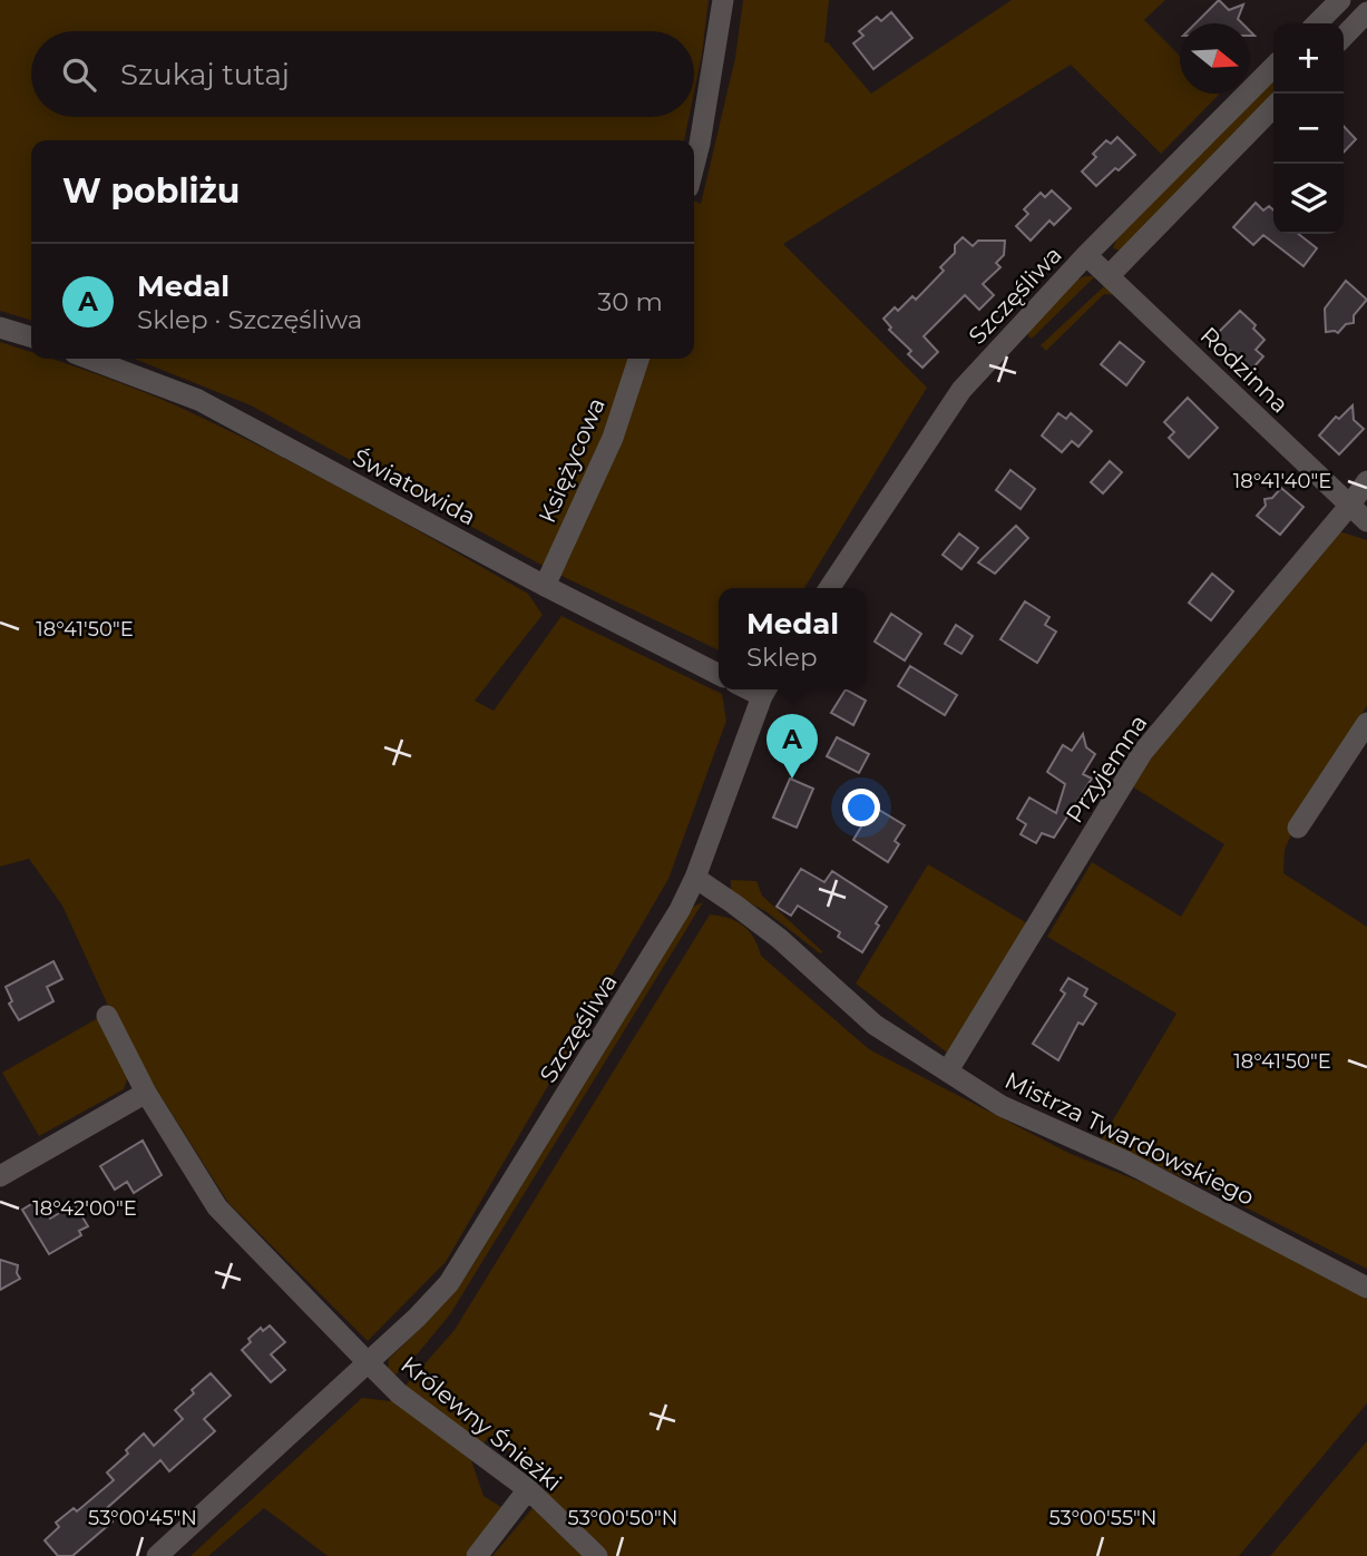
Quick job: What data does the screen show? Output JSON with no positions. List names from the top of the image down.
{
  "streets": {
    "street": [
      "Szczęśliwa",
      "Rodzinna",
      "Księżycowa",
      "Światowida",
      "Przyjemna",
      "Mistrza Twardowskiego",
      "Królewny Śnieżki"
    ]
  },
  "crossings": [
    ["Szczęśliwa", "Rodzinna"],
    ["Szczęśliwa", "Mistrza Twardowskiego"],
    ["Szczęśliwa", "Królewny Śnieżki"],
    ["Rodzinna", "Przyjemna"],
    ["Księżycowa", "Światowida"],
    ["Przyjemna", "Mistrza Twardowskiego"]
  ],
  "north": "right",
  "page": {
    "map_buttons": ["+", "−"],
    "search": "Szukaj tutaj",
    "heading": "W pobliżu",
    "list": [
      {
        "mark": "A",
        "name": "Medal",
        "note": "Sklep · Szczęśliwa",
        "value": "30 m"
      }
    ],
    "popup": ["Medal", "Sklep"],
    "pins": "A"
  },
  "coordinates": [
    "18°41'40\"E",
    "18°41'50\"E",
    "18°42'00\"E",
    "53°00'55\"N",
    "53°00'45\"N",
    "53°00'50\"N"
  ]
}
